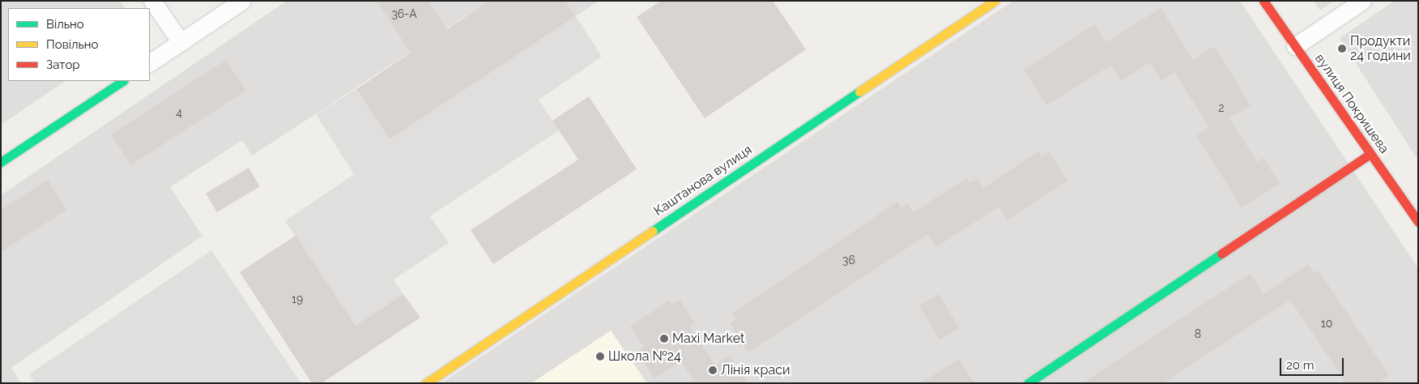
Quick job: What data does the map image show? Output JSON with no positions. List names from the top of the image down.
{
  "streets": {
    "street": ["вулиця Покришева", "Каштанова вулиця"]
  },
  "places": [
    "Продукти 24 години",
    "Maxi Market",
    "Школа №24",
    "Лінія краси"
  ],
  "house_numbers": [
    "36-А",
    "2",
    "4",
    "36",
    "19",
    "10",
    "8"
  ],
  "legend": ["Вільно", "Повільно", "Затор"],
  "scale_bar": "20 m"
}
